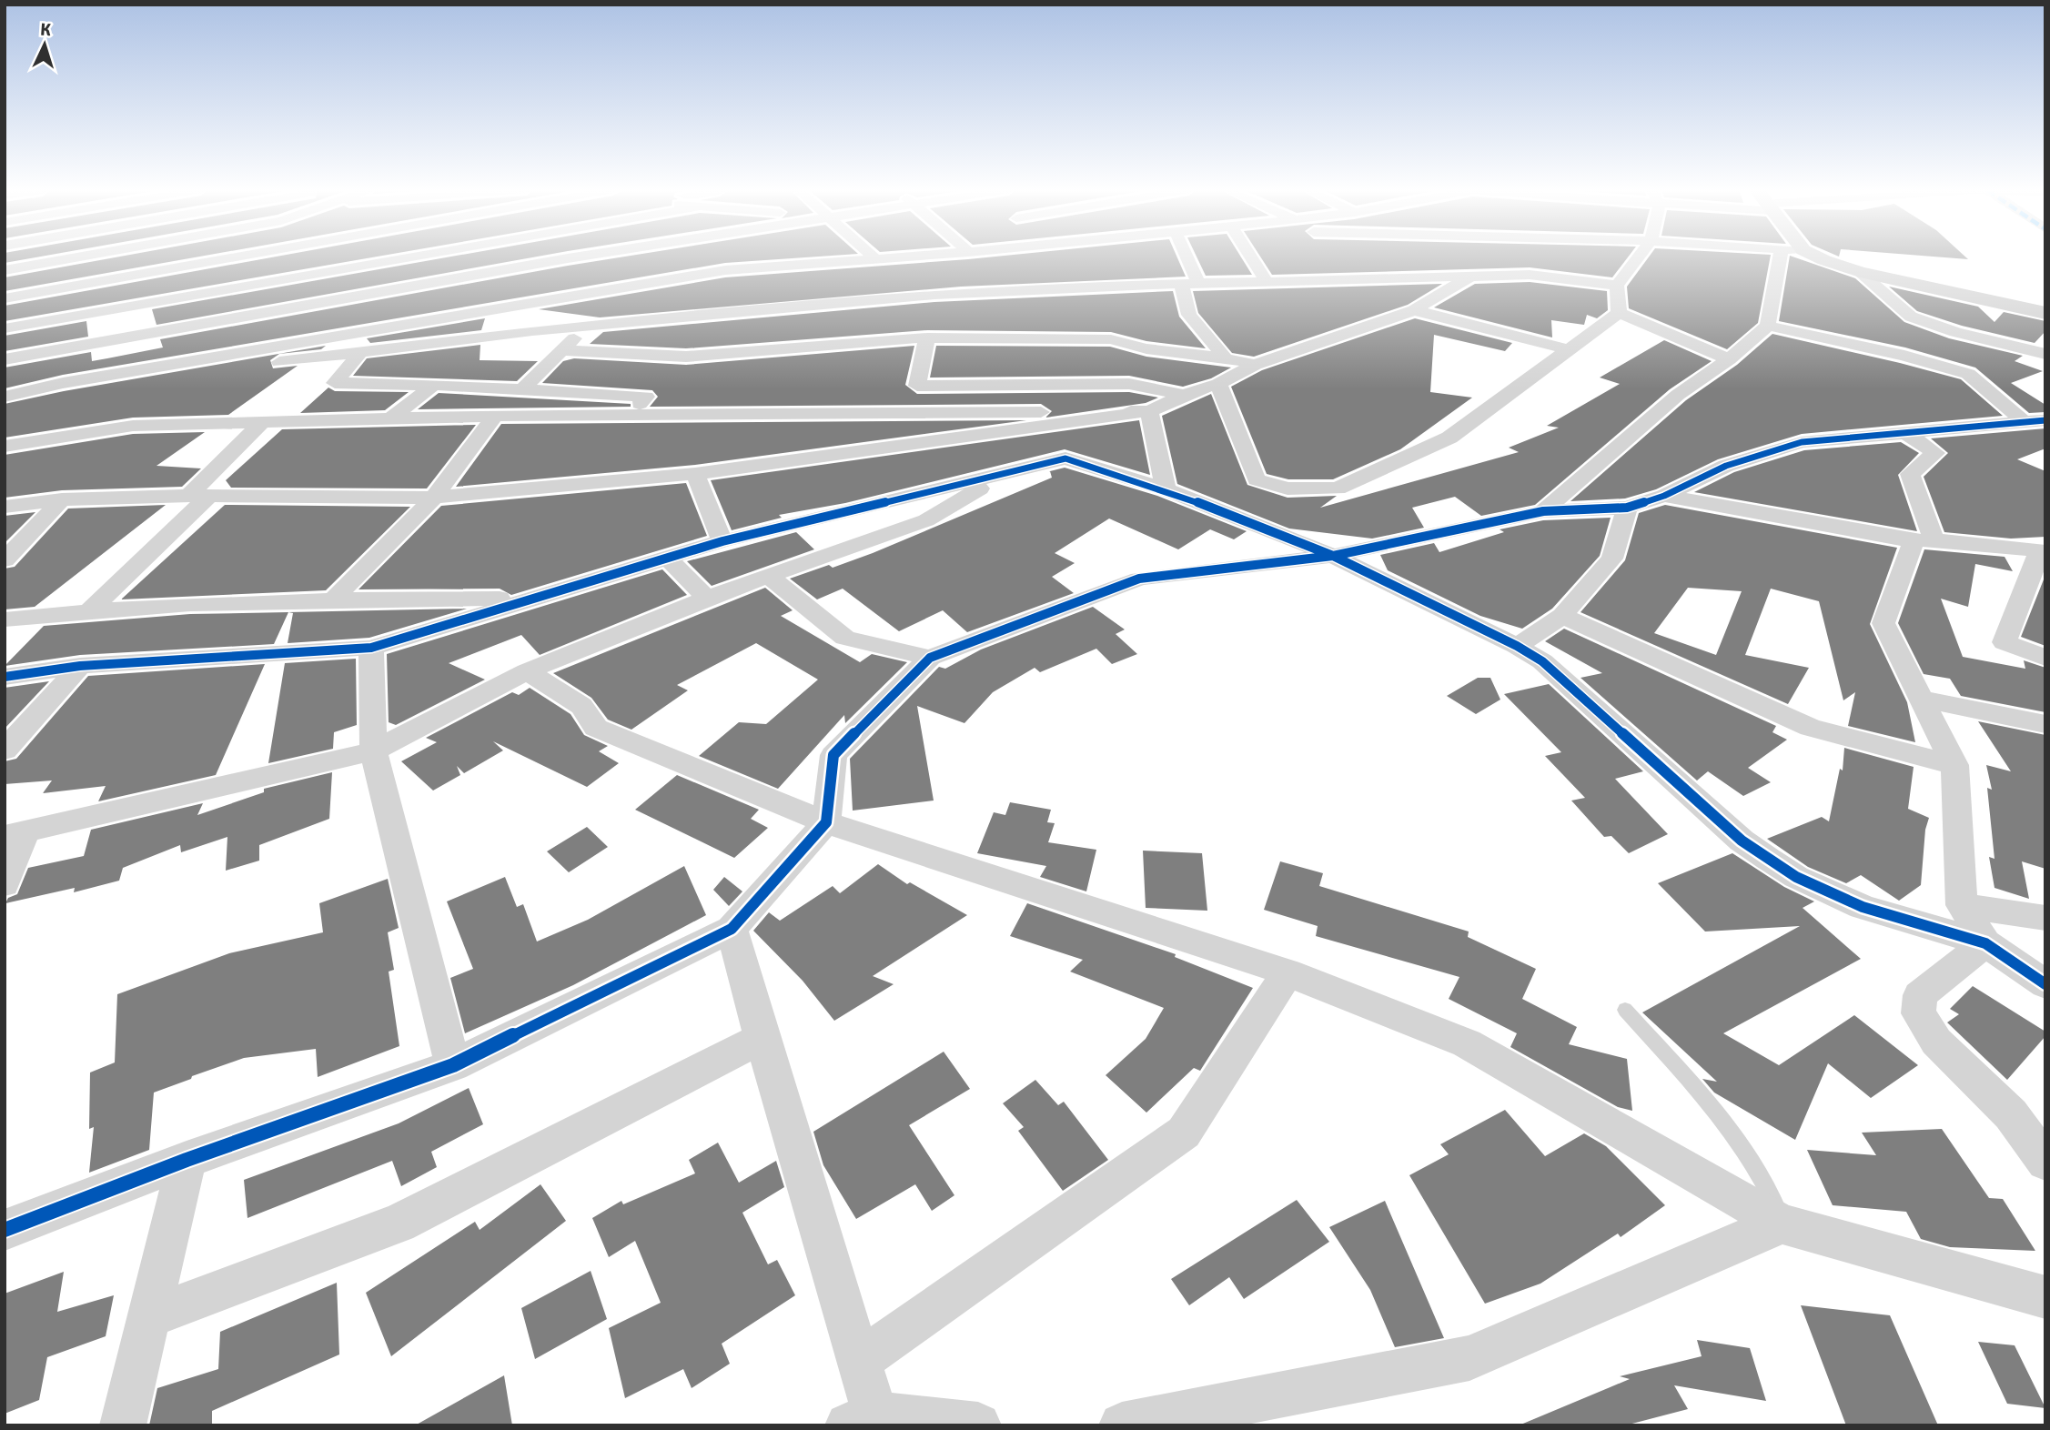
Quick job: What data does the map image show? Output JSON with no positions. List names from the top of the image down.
{
  "north": "top"
}
